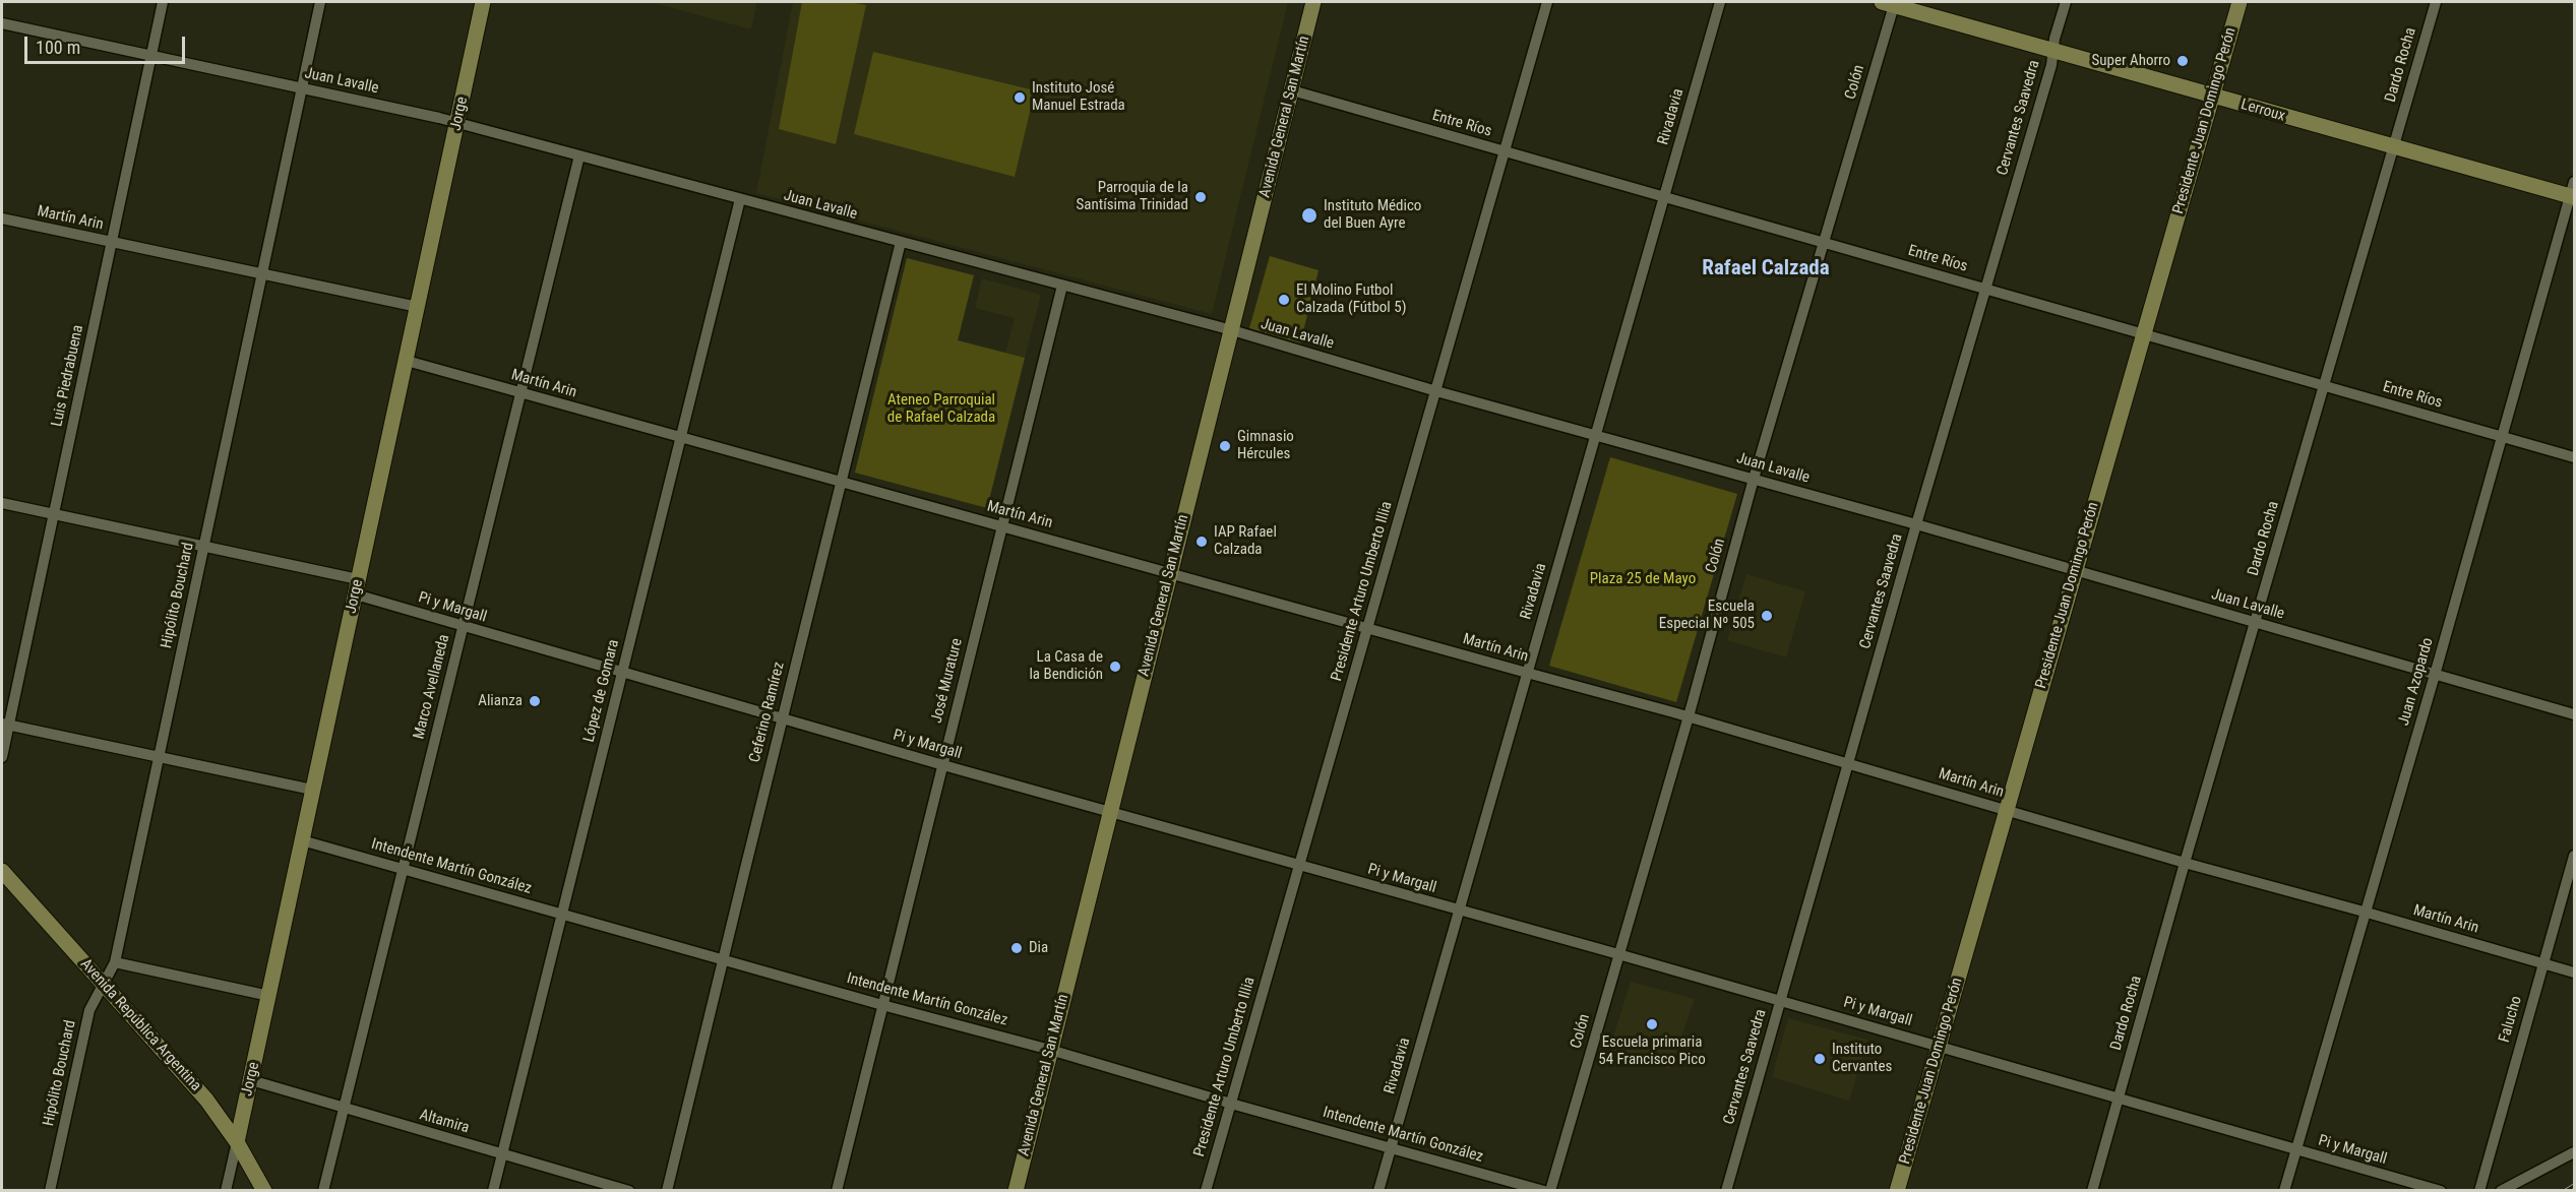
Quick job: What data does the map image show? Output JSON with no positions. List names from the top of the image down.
{
  "streets": {
    "street": [
      "Dardo Rocha",
      "Juan Lavalle",
      "Colón",
      "Lerroux",
      "Jorge",
      "Avenida General San Martín",
      "Rivadavia",
      "Cervantes Saavedra",
      "Presidente Juan Domingo Perón",
      "Entre Ríos",
      "Martín Arin",
      "Luis Piedrabuena",
      "Presidente Arturo Umberto Illia",
      "Hipólito Bouchard",
      "Pi y Margall",
      "José Murature",
      "Juan Azopardo",
      "Marco Avellaneda",
      "López de Gomara",
      "Ceferino Ramírez",
      "Intendente Martín González",
      "Falucho",
      "Avenida República Argentina",
      "Altamira"
    ]
  },
  "crossings": [
    ["Dardo Rocha", "Juan Lavalle"],
    ["Dardo Rocha", "Lerroux"],
    ["Dardo Rocha", "Entre Ríos"],
    ["Dardo Rocha", "Martín Arin"],
    ["Dardo Rocha", "Pi y Margall"],
    ["Juan Lavalle", "Colón"],
    ["Juan Lavalle", "Jorge"],
    ["Juan Lavalle", "Avenida General San Martín"],
    ["Juan Lavalle", "Rivadavia"],
    ["Juan Lavalle", "Cervantes Saavedra"],
    ["Juan Lavalle", "Presidente Juan Domingo Perón"],
    ["Juan Lavalle", "Luis Piedrabuena"],
    ["Juan Lavalle", "Presidente Arturo Umberto Illia"],
    ["Juan Lavalle", "Hipólito Bouchard"],
    ["Juan Lavalle", "José Murature"],
    ["Juan Lavalle", "Juan Azopardo"],
    ["Juan Lavalle", "Marco Avellaneda"],
    ["Juan Lavalle", "López de Gomara"],
    ["Juan Lavalle", "Ceferino Ramírez"],
    ["Colón", "Lerroux"],
    ["Colón", "Entre Ríos"],
    ["Colón", "Martín Arin"],
    ["Colón", "Pi y Margall"],
    ["Lerroux", "Cervantes Saavedra"],
    ["Lerroux", "Presidente Juan Domingo Perón"],
    ["Lerroux", "Juan Azopardo"],
    ["Jorge", "Martín Arin"],
    ["Jorge", "Pi y Margall"],
    ["Jorge", "Intendente Martín González"],
    ["Jorge", "Avenida República Argentina"],
    ["Jorge", "Altamira"],
    ["Avenida General San Martín", "Entre Ríos"],
    ["Avenida General San Martín", "Martín Arin"],
    ["Avenida General San Martín", "Pi y Margall"],
    ["Avenida General San Martín", "Intendente Martín González"],
    ["Rivadavia", "Entre Ríos"],
    ["Rivadavia", "Martín Arin"],
    ["Rivadavia", "Pi y Margall"],
    ["Rivadavia", "Intendente Martín González"],
    ["Cervantes Saavedra", "Entre Ríos"],
    ["Cervantes Saavedra", "Martín Arin"],
    ["Cervantes Saavedra", "Pi y Margall"],
    ["Presidente Juan Domingo Perón", "Entre Ríos"],
    ["Presidente Juan Domingo Perón", "Martín Arin"],
    ["Presidente Juan Domingo Perón", "Pi y Margall"],
    ["Entre Ríos", "Presidente Arturo Umberto Illia"],
    ["Entre Ríos", "Juan Azopardo"],
    ["Martín Arin", "Luis Piedrabuena"],
    ["Martín Arin", "Presidente Arturo Umberto Illia"],
    ["Martín Arin", "Hipólito Bouchard"],
    ["Martín Arin", "José Murature"],
    ["Martín Arin", "Juan Azopardo"],
    ["Martín Arin", "Marco Avellaneda"],
    ["Martín Arin", "López de Gomara"],
    ["Martín Arin", "Ceferino Ramírez"],
    ["Martín Arin", "Falucho"],
    ["Presidente Arturo Umberto Illia", "Pi y Margall"],
    ["Presidente Arturo Umberto Illia", "Intendente Martín González"],
    ["Hipólito Bouchard", "Avenida República Argentina"],
    ["Pi y Margall", "José Murature"],
    ["Pi y Margall", "Juan Azopardo"],
    ["Pi y Margall", "Marco Avellaneda"],
    ["Pi y Margall", "López de Gomara"],
    ["Pi y Margall", "Ceferino Ramírez"],
    ["José Murature", "Intendente Martín González"],
    ["Marco Avellaneda", "Intendente Martín González"],
    ["Marco Avellaneda", "Altamira"],
    ["López de Gomara", "Intendente Martín González"],
    ["López de Gomara", "Altamira"],
    ["Ceferino Ramírez", "Intendente Martín González"]
  ],
  "districts": ["Rafael Calzada"],
  "parks": ["Ateneo Parroquial de Rafael Calzada", "Plaza 25 de Mayo"],
  "places": [
    "Super Ahorro",
    "Instituto José Manuel Estrada",
    "Parroquia de la Santísima Trinidad",
    "Instituto Médico del Buen Ayre",
    "El Molino Futbol Calzada (Fútbol 5)",
    "Gimnasio Hércules",
    "IAP Rafael Calzada",
    "Escuela Especial Nº 505",
    "La Casa de la Bendición",
    "Alianza",
    "Dia",
    "Escuela primaria 54 Francisco Pico",
    "Instituto Cervantes"
  ],
  "scale_bar": "100 m"
}
